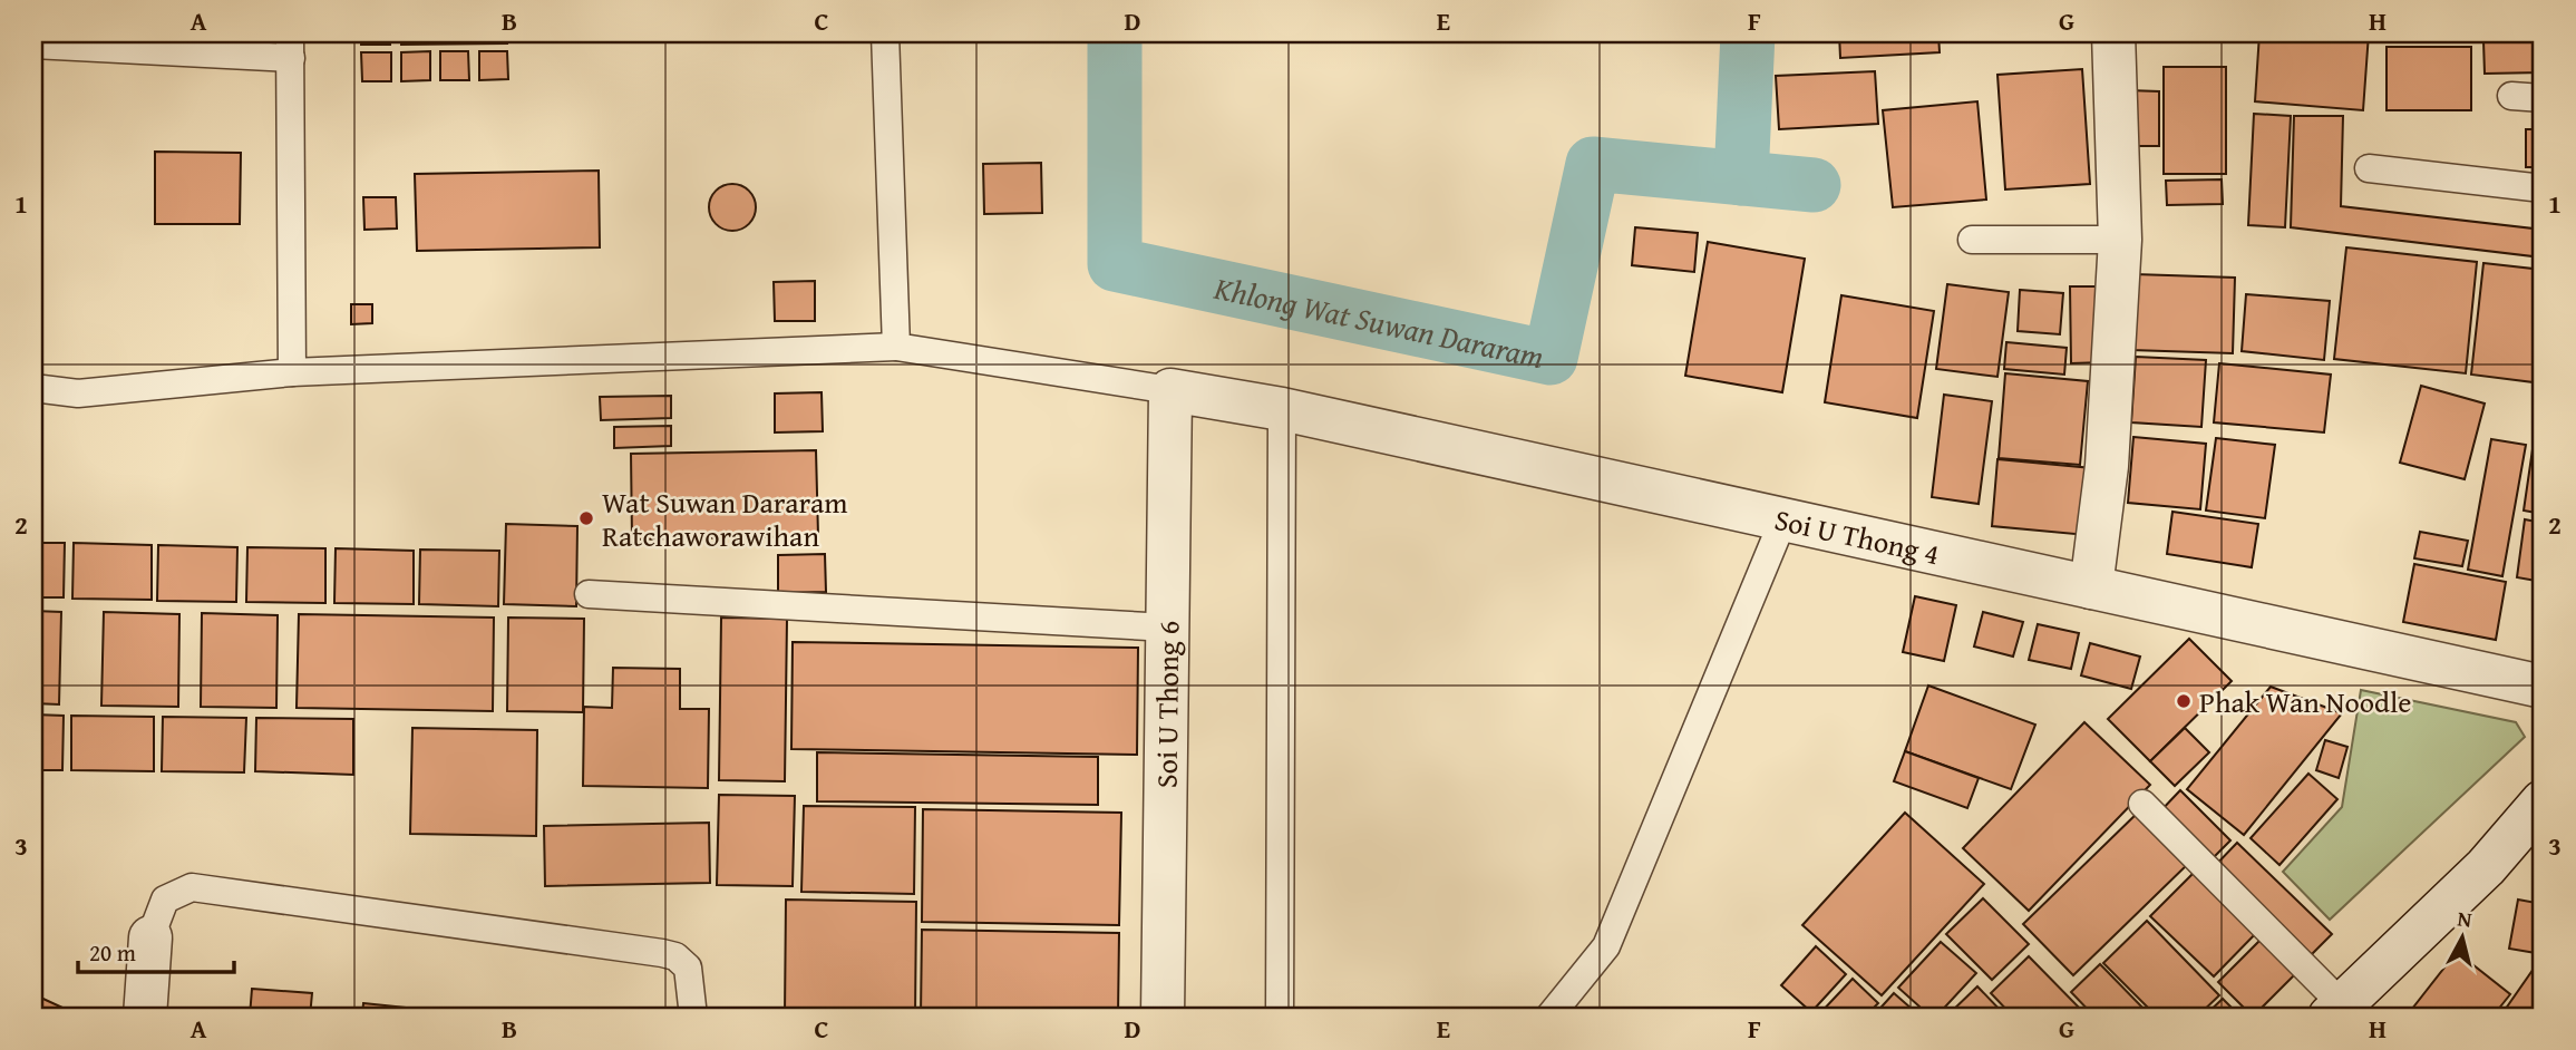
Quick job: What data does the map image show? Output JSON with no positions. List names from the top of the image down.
{
  "streets": {
    "street": ["Soi U Thong 4", "Soi U Thong 6"]
  },
  "crossings": [
    ["Soi U Thong 4", "Soi U Thong 6"]
  ],
  "water": ["Khlong Wat Suwan Dararam"],
  "places": ["Wat Suwan Dararam Ratchaworawihan", "Phak Wan Noodle"],
  "scale_bar": "20 m",
  "north": "top",
  "grid": {
    "columns": [
      "A",
      "B",
      "C",
      "D",
      "E",
      "F",
      "G",
      "H"
    ],
    "rows": ["1", "2", "3"]
  }
}
